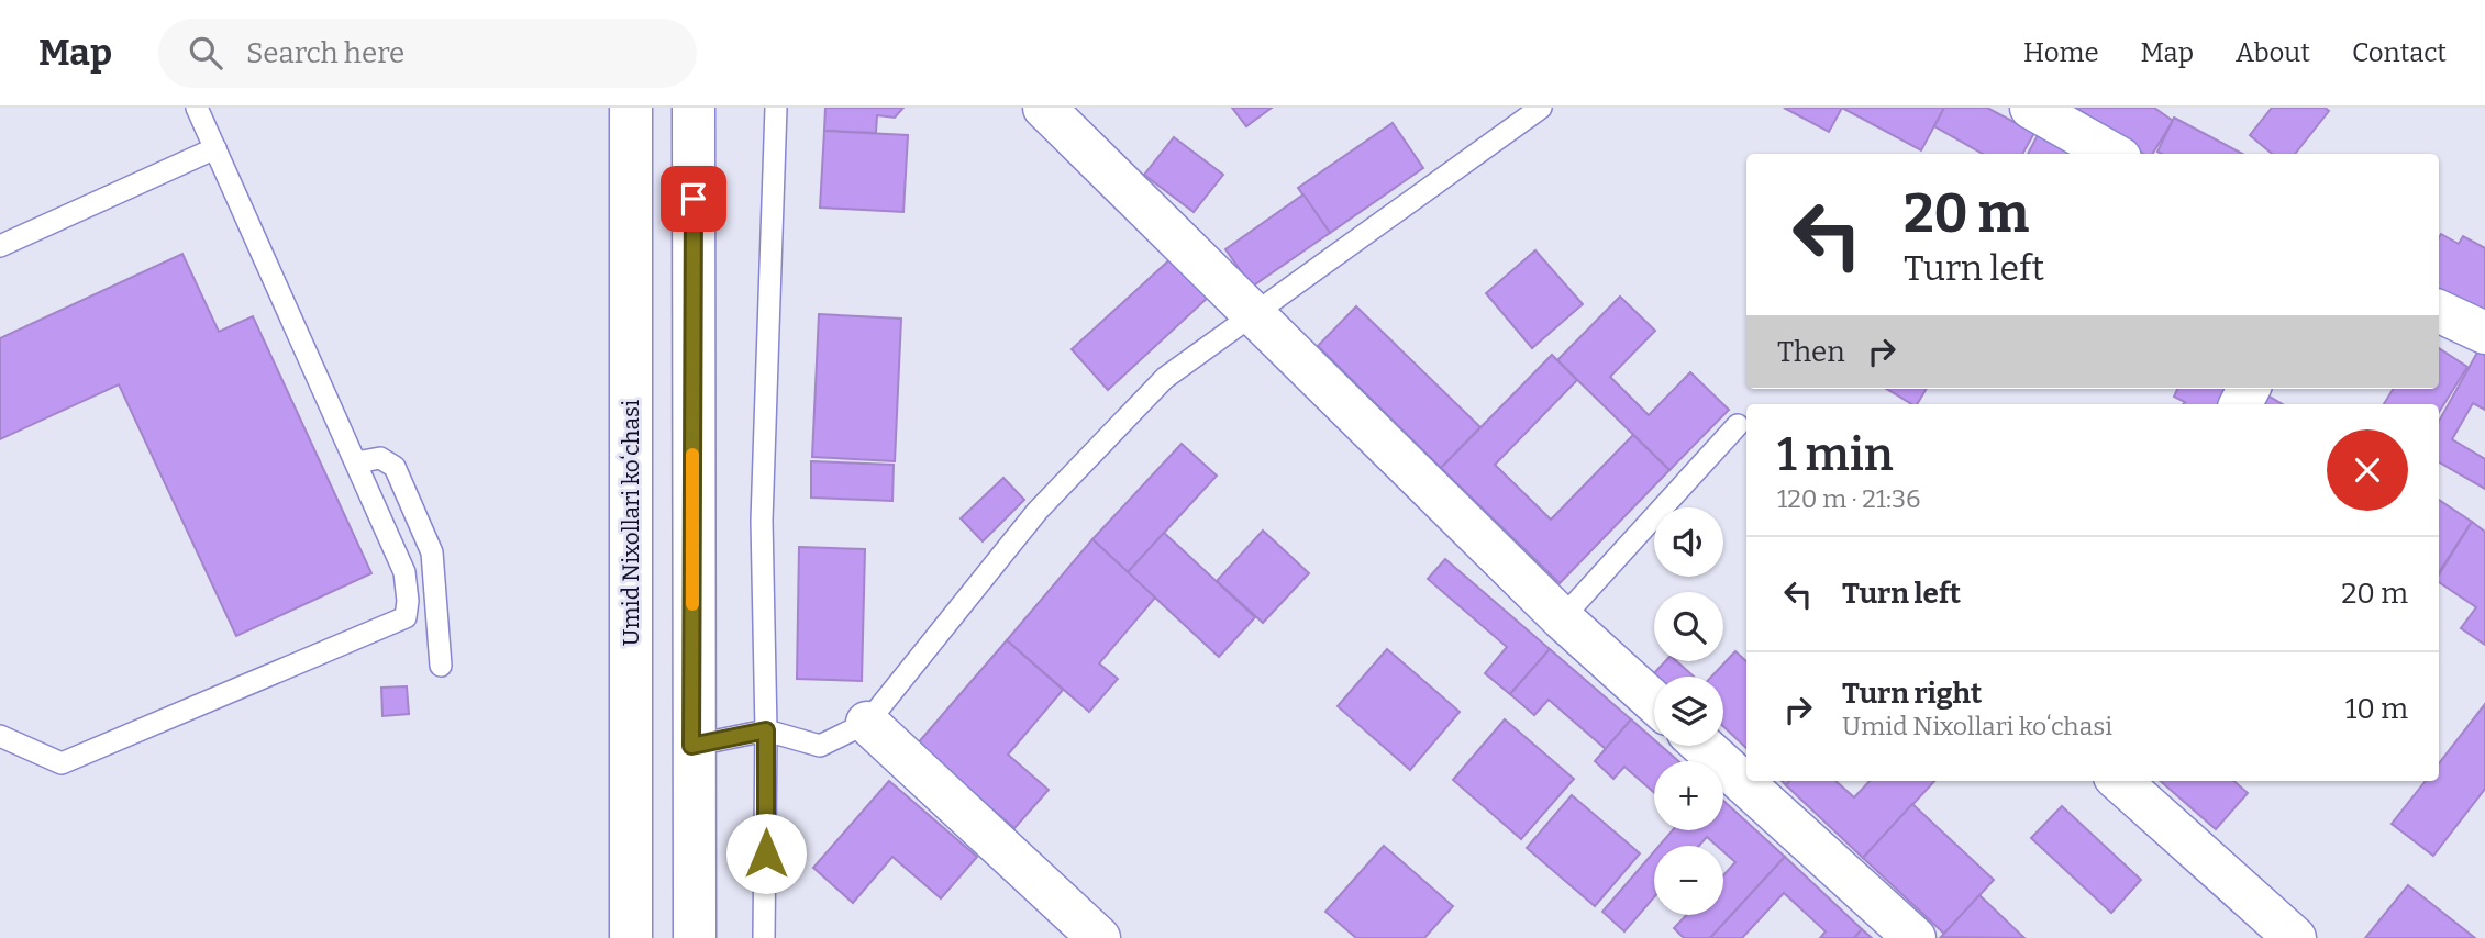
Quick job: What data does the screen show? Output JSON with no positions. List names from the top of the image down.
{
  "streets": {
    "street": ["Umid Nixollari koʻchasi"]
  },
  "page": {
    "header": "Map",
    "search": "Search here",
    "nav": [
      "Home",
      "Map",
      "About",
      "Contact"
    ],
    "turn": ["20 m", "Turn left"],
    "then": "Then",
    "heading": ["1 min", "120 m · 21:36"],
    "map_buttons": ["+", "−"],
    "list": [
      {
        "name": "Turn left",
        "value": "20 m"
      },
      {
        "name": "Turn right",
        "note": "Umid Nixollari koʻchasi",
        "value": "10 m"
      }
    ]
  }
}
